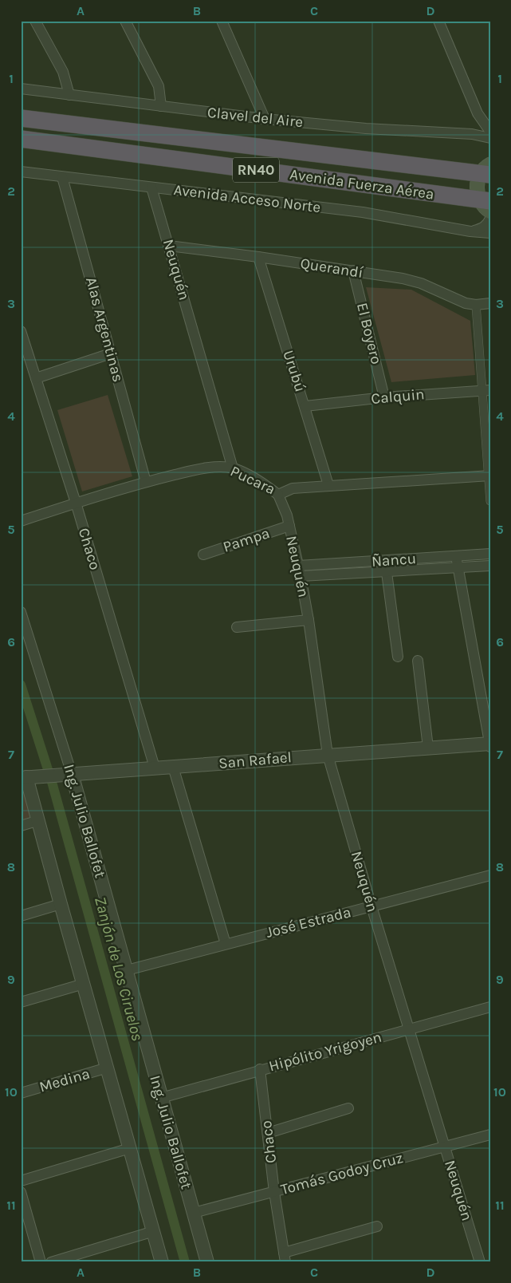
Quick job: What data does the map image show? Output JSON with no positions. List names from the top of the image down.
{
  "streets": {
    "highway": ["RN40", "Avenida Fuerza Aérea"],
    "street": [
      "Clavel del Aire",
      "Avenida Acceso Norte",
      "Querandí",
      "Neuquén",
      "Alas Argentinas",
      "El Boyero",
      "Urubú",
      "Calquin",
      "Pucara",
      "Pampa",
      "Chaco",
      "Ñancu",
      "San Rafael",
      "Ing. Julio Ballofet",
      "José Estrada",
      "Hipólito Yrigoyen",
      "Medina",
      "Tomás Godoy Cruz"
    ]
  },
  "crossings": [
    ["Avenida Acceso Norte", "Neuquén"],
    ["Avenida Acceso Norte", "Alas Argentinas"],
    ["Querandí", "Neuquén"],
    ["Querandí", "El Boyero"],
    ["Querandí", "Urubú"],
    ["Neuquén", "Pucara"],
    ["Neuquén", "Pampa"],
    ["Neuquén", "Ñancu"],
    ["Neuquén", "San Rafael"],
    ["Neuquén", "José Estrada"],
    ["Neuquén", "Hipólito Yrigoyen"],
    ["Neuquén", "Tomás Godoy Cruz"],
    ["Alas Argentinas", "Pucara"],
    ["El Boyero", "Calquin"],
    ["Urubú", "Calquin"],
    ["Urubú", "Pucara"],
    ["Pucara", "Chaco"],
    ["Chaco", "San Rafael"],
    ["Chaco", "Hipólito Yrigoyen"],
    ["Chaco", "Tomás Godoy Cruz"],
    ["San Rafael", "Ing. Julio Ballofet"],
    ["Ing. Julio Ballofet", "José Estrada"],
    ["Ing. Julio Ballofet", "Hipólito Yrigoyen"],
    ["Ing. Julio Ballofet", "Tomás Godoy Cruz"]
  ],
  "water": ["Zanjón de Los Ciruelos"],
  "grid": {
    "columns": [
      "A",
      "B",
      "C",
      "D"
    ],
    "rows": [
      "1",
      "2",
      "3",
      "4",
      "5",
      "6",
      "7",
      "8",
      "9",
      "10",
      "11"
    ]
  }
}
